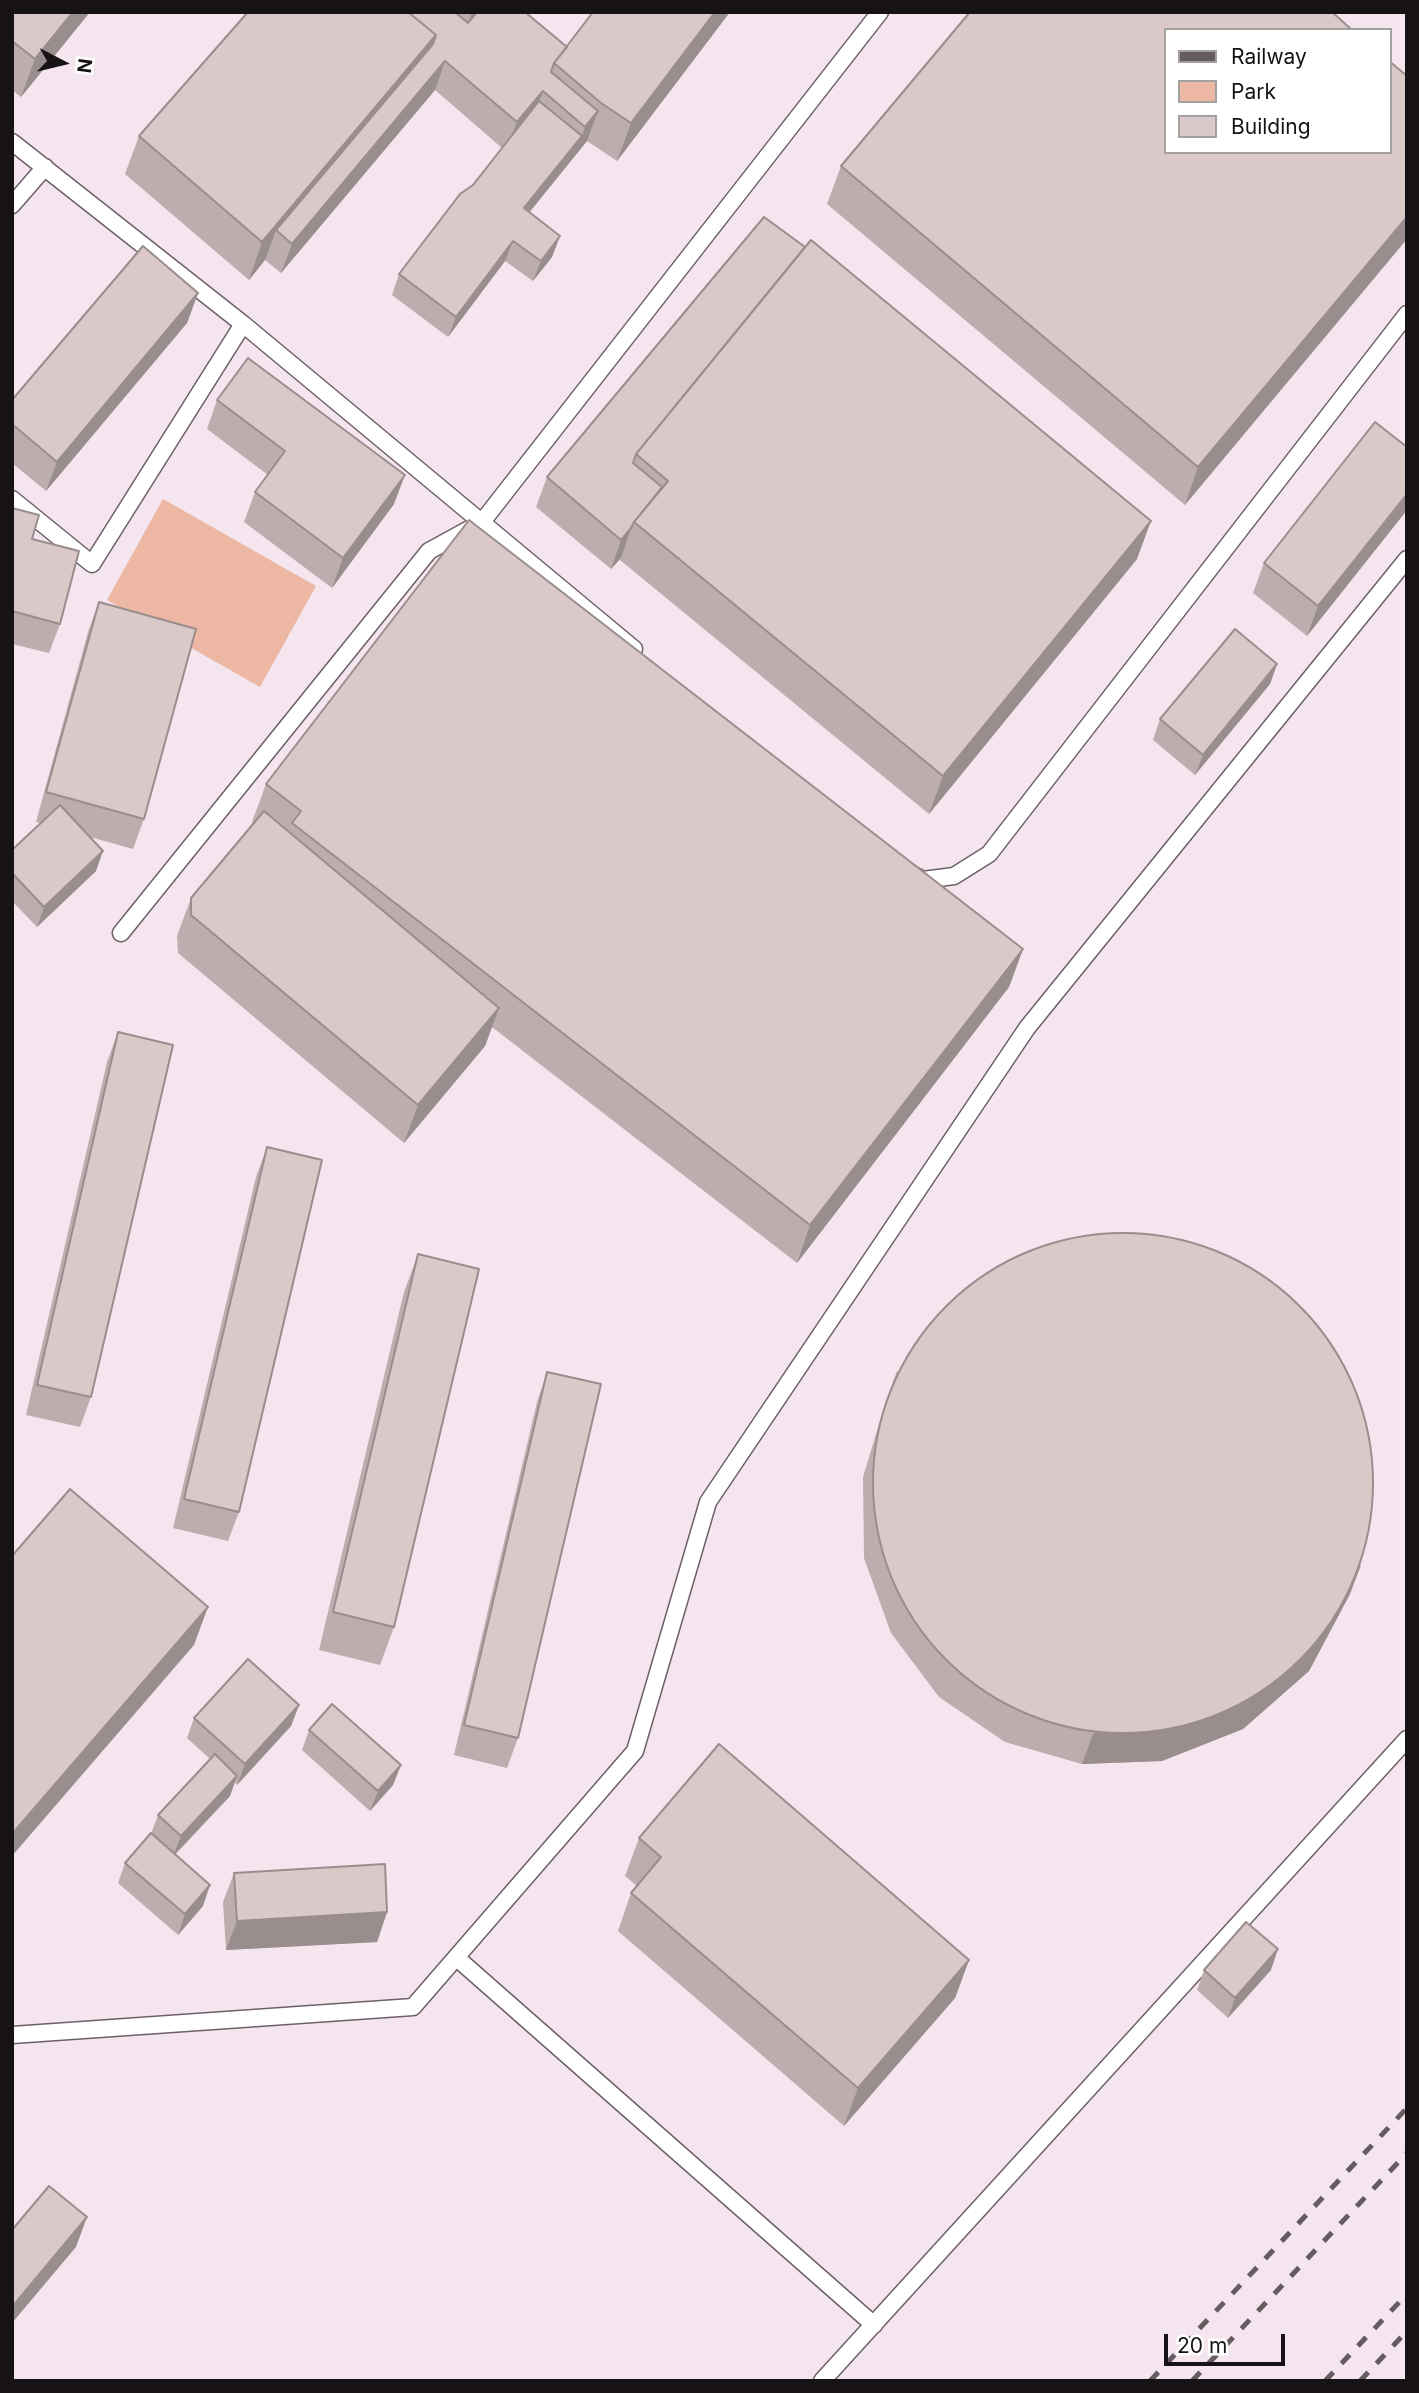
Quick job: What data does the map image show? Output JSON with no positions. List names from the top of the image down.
{
  "legend": ["Railway", "Park", "Building"],
  "scale_bar": "20 m",
  "north": "right"
}
